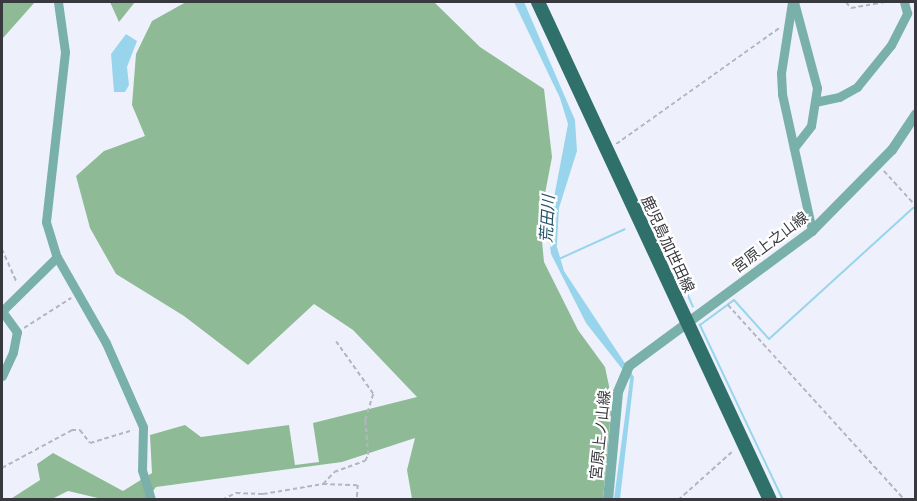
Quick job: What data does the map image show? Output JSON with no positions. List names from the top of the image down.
{
  "streets": {
    "main road": ["鹿児島加世田線"],
    "street": ["宮原上之山線", "宮原上ノ山線"]
  },
  "crossings": [
    ["宮原上之山線", "鹿児島加世田線"],
    ["宮原上之山線", "宮原上ノ山線"]
  ],
  "water": ["荒田川"]
}
